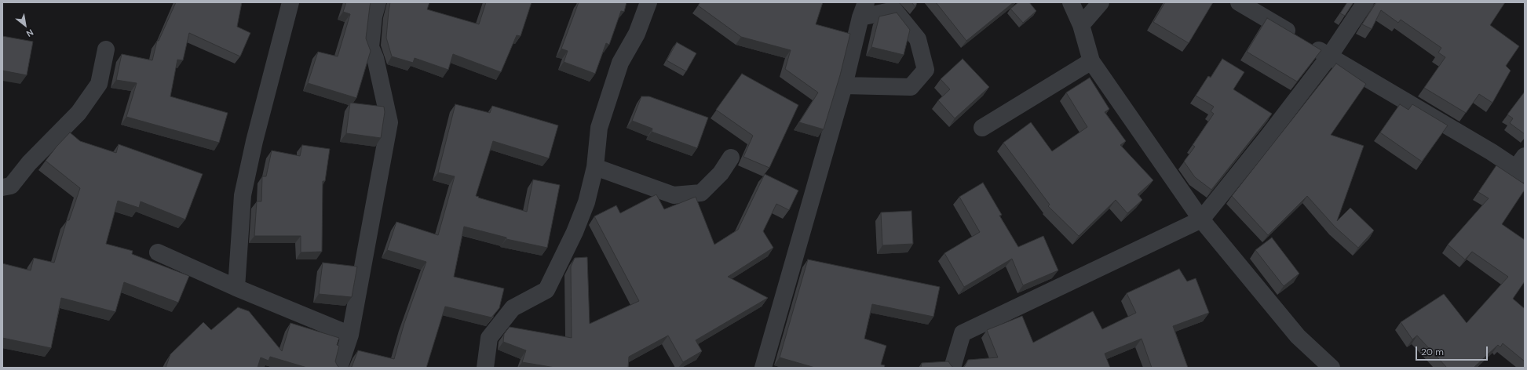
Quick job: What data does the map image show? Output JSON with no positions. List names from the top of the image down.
{
  "scale_bar": "20 m",
  "north": "bottom right"
}
